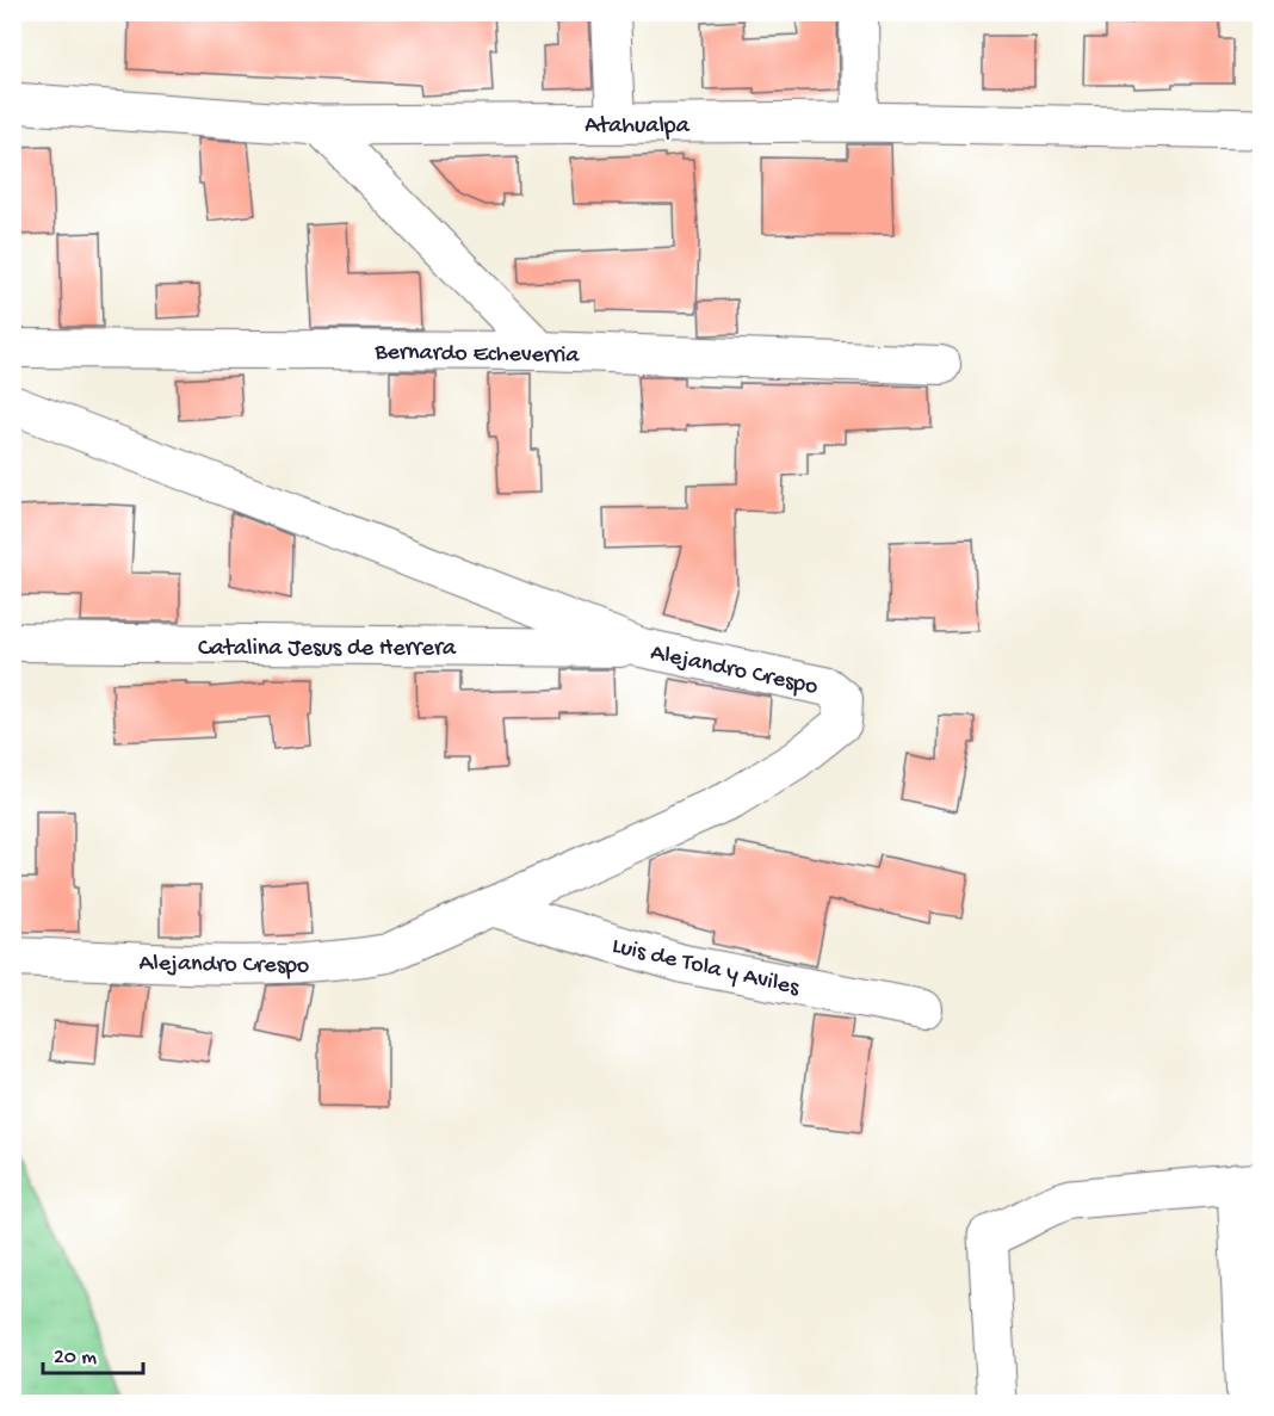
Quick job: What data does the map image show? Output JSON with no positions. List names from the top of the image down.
{
  "streets": {
    "street": [
      "Atahualpa",
      "Bernardo Echeverria",
      "Catalina Jesus de Herrera",
      "Alejandro Crespo",
      "Luis de Tola y Aviles"
    ]
  },
  "crossings": [
    ["Catalina Jesus de Herrera", "Alejandro Crespo"],
    ["Alejandro Crespo", "Luis de Tola y Aviles"]
  ],
  "scale_bar": "20 m"
}
